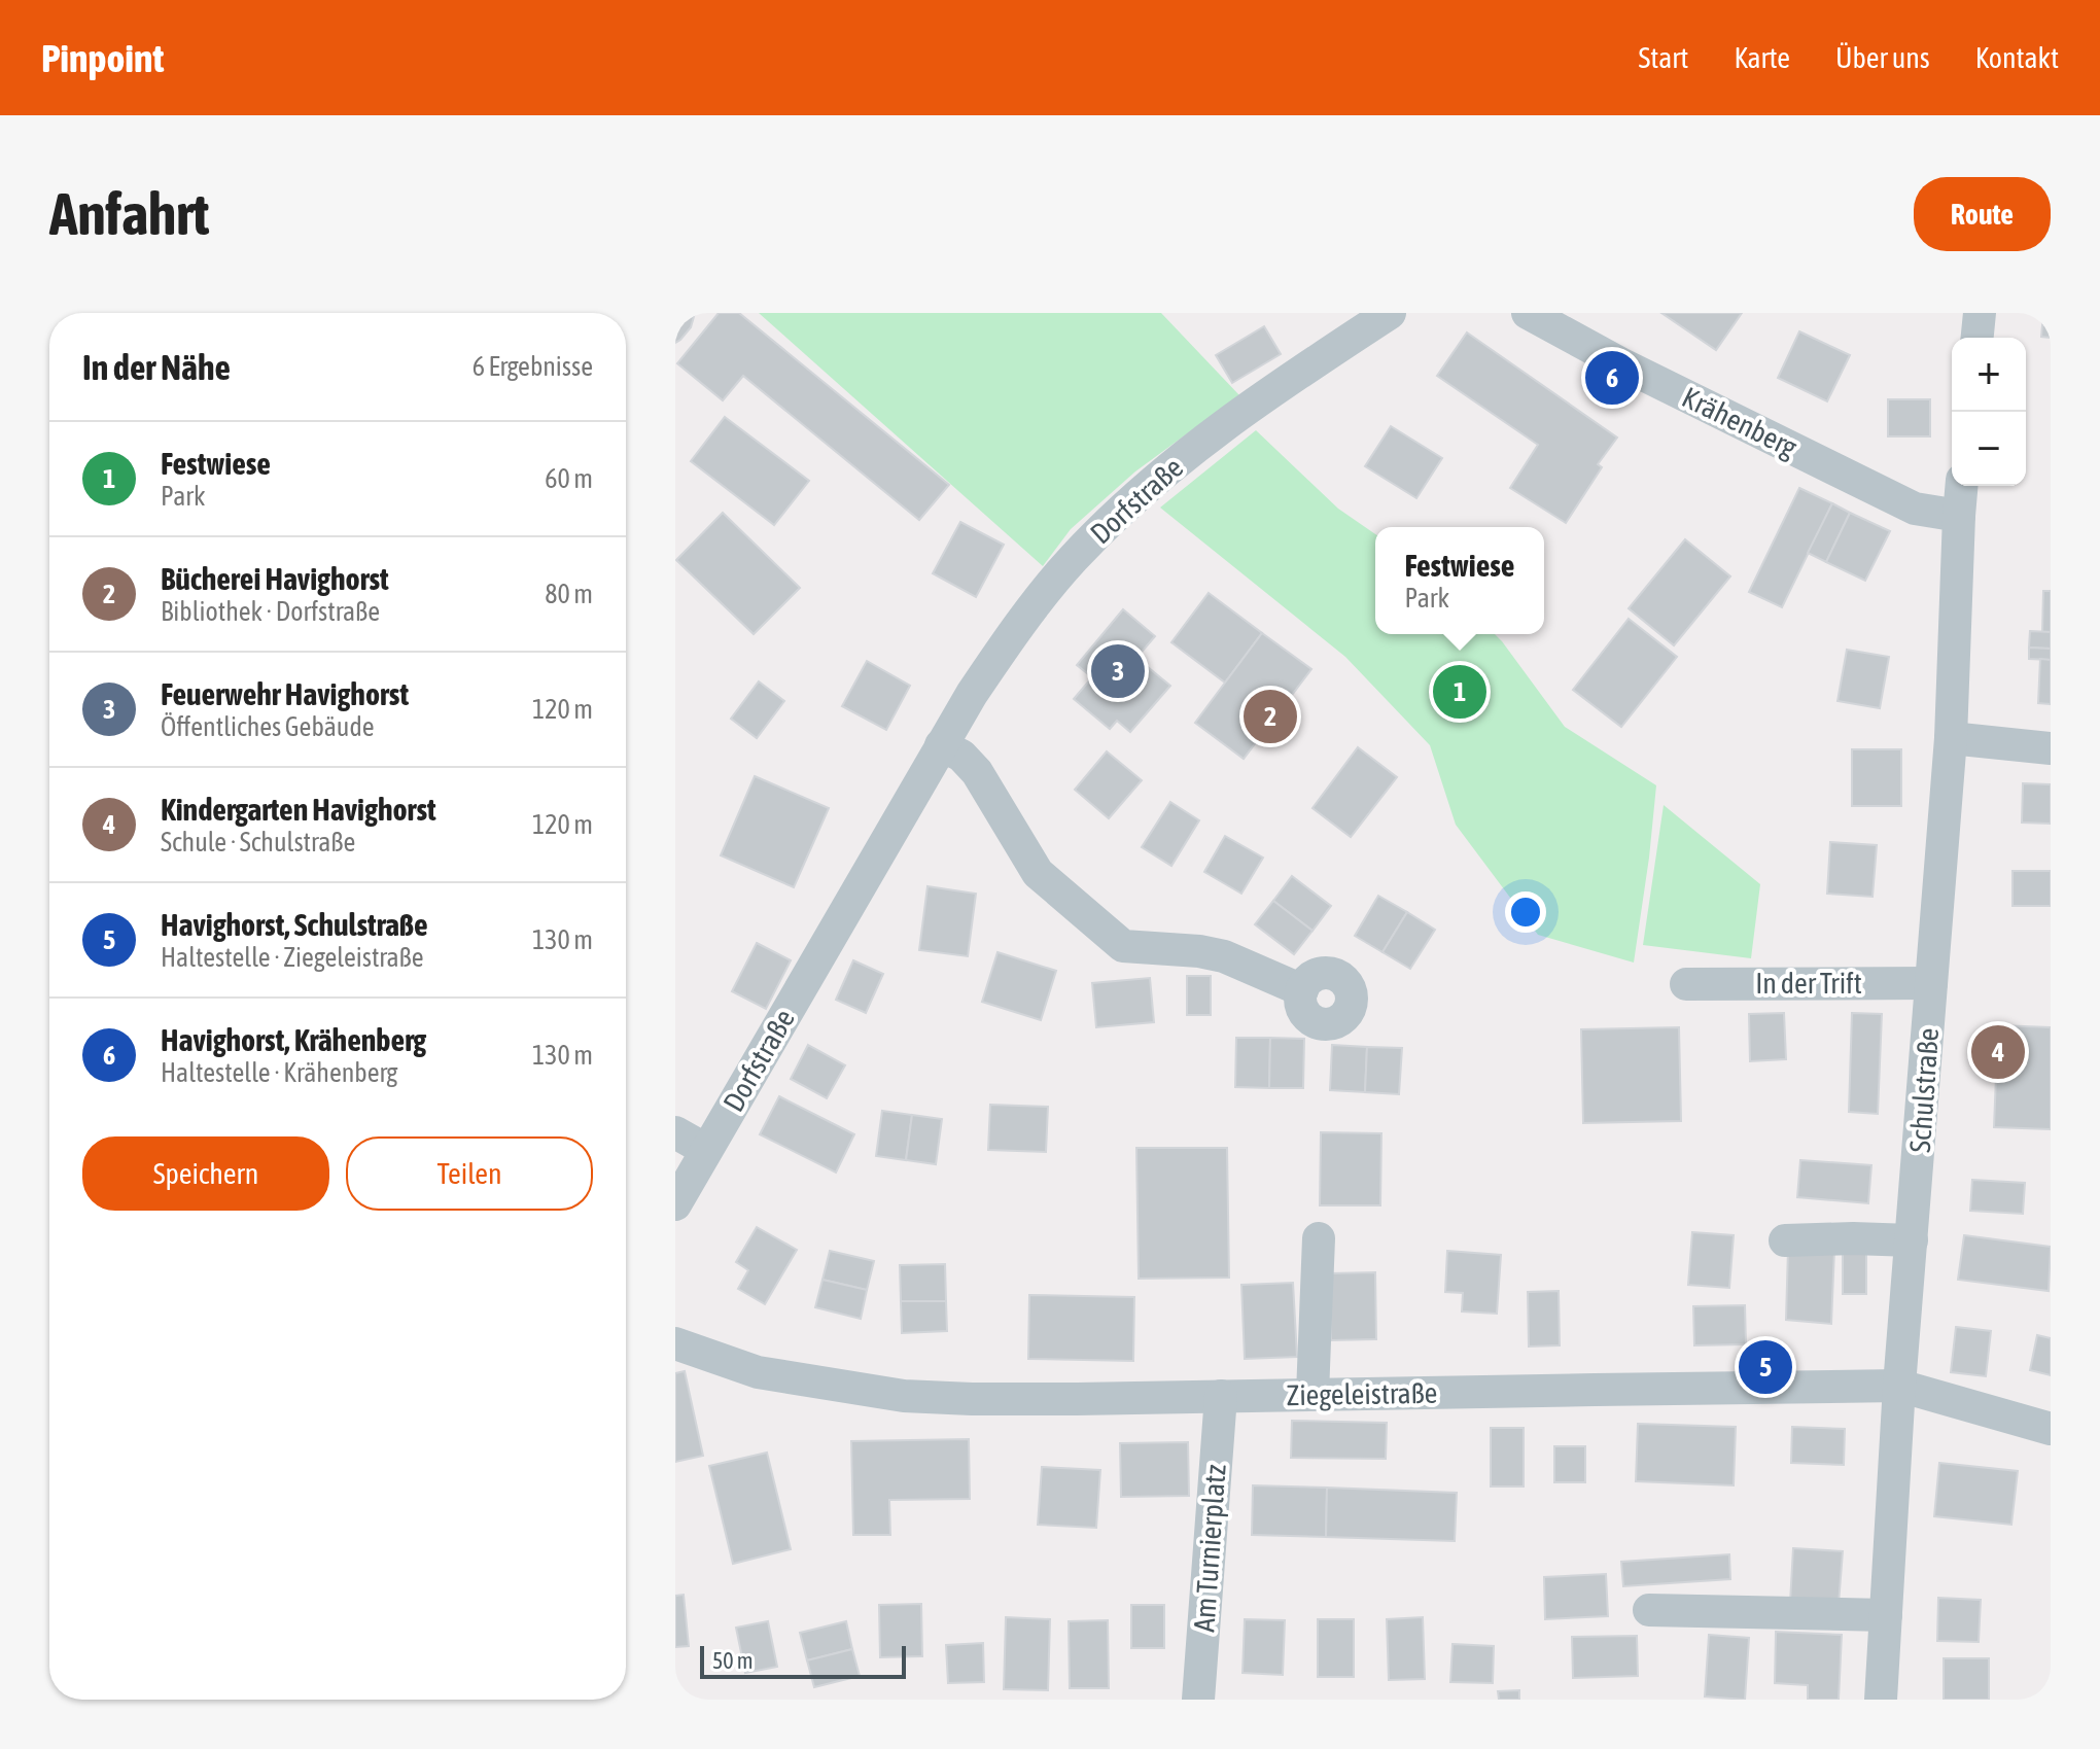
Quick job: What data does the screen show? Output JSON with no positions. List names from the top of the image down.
{
  "streets": {
    "street": [
      "Krähenberg",
      "Dorfstraße",
      "In der Trift",
      "Schulstraße",
      "Ziegeleistraße",
      "Am Turnierplatz"
    ]
  },
  "crossings": [
    ["Krähenberg", "Schulstraße"],
    ["In der Trift", "Schulstraße"],
    ["Schulstraße", "Ziegeleistraße"],
    ["Ziegeleistraße", "Am Turnierplatz"]
  ],
  "scale_bar": "50 m",
  "page": {
    "header": "Pinpoint",
    "nav": [
      "Start",
      "Karte",
      "Über uns",
      "Kontakt"
    ],
    "buttons": [
      "Route",
      ["Speichern", "Teilen"]
    ],
    "title": "Anfahrt",
    "heading": ["In der Nähe", "6 Ergebnisse"],
    "map_buttons": ["+", "−"],
    "pins": [
      "6",
      "3",
      "1",
      "2",
      "4",
      "5"
    ],
    "list": [
      {
        "mark": "1",
        "name": "Festwiese",
        "note": "Park",
        "value": "60 m"
      },
      {
        "mark": "2",
        "name": "Bücherei Havighorst",
        "note": "Bibliothek · Dorfstraße",
        "value": "80 m"
      },
      {
        "mark": "3",
        "name": "Feuerwehr Havighorst",
        "note": "Öffentliches Gebäude",
        "value": "120 m"
      },
      {
        "mark": "4",
        "name": "Kindergarten Havighorst",
        "note": "Schule · Schulstraße",
        "value": "120 m"
      },
      {
        "mark": "5",
        "name": "Havighorst, Schulstraße",
        "note": "Haltestelle · Ziegeleistraße",
        "value": "130 m"
      },
      {
        "mark": "6",
        "name": "Havighorst, Krähenberg",
        "note": "Haltestelle · Krähenberg",
        "value": "130 m"
      }
    ],
    "popup": ["Festwiese", "Park"],
    "scale": "50 m"
  }
}
